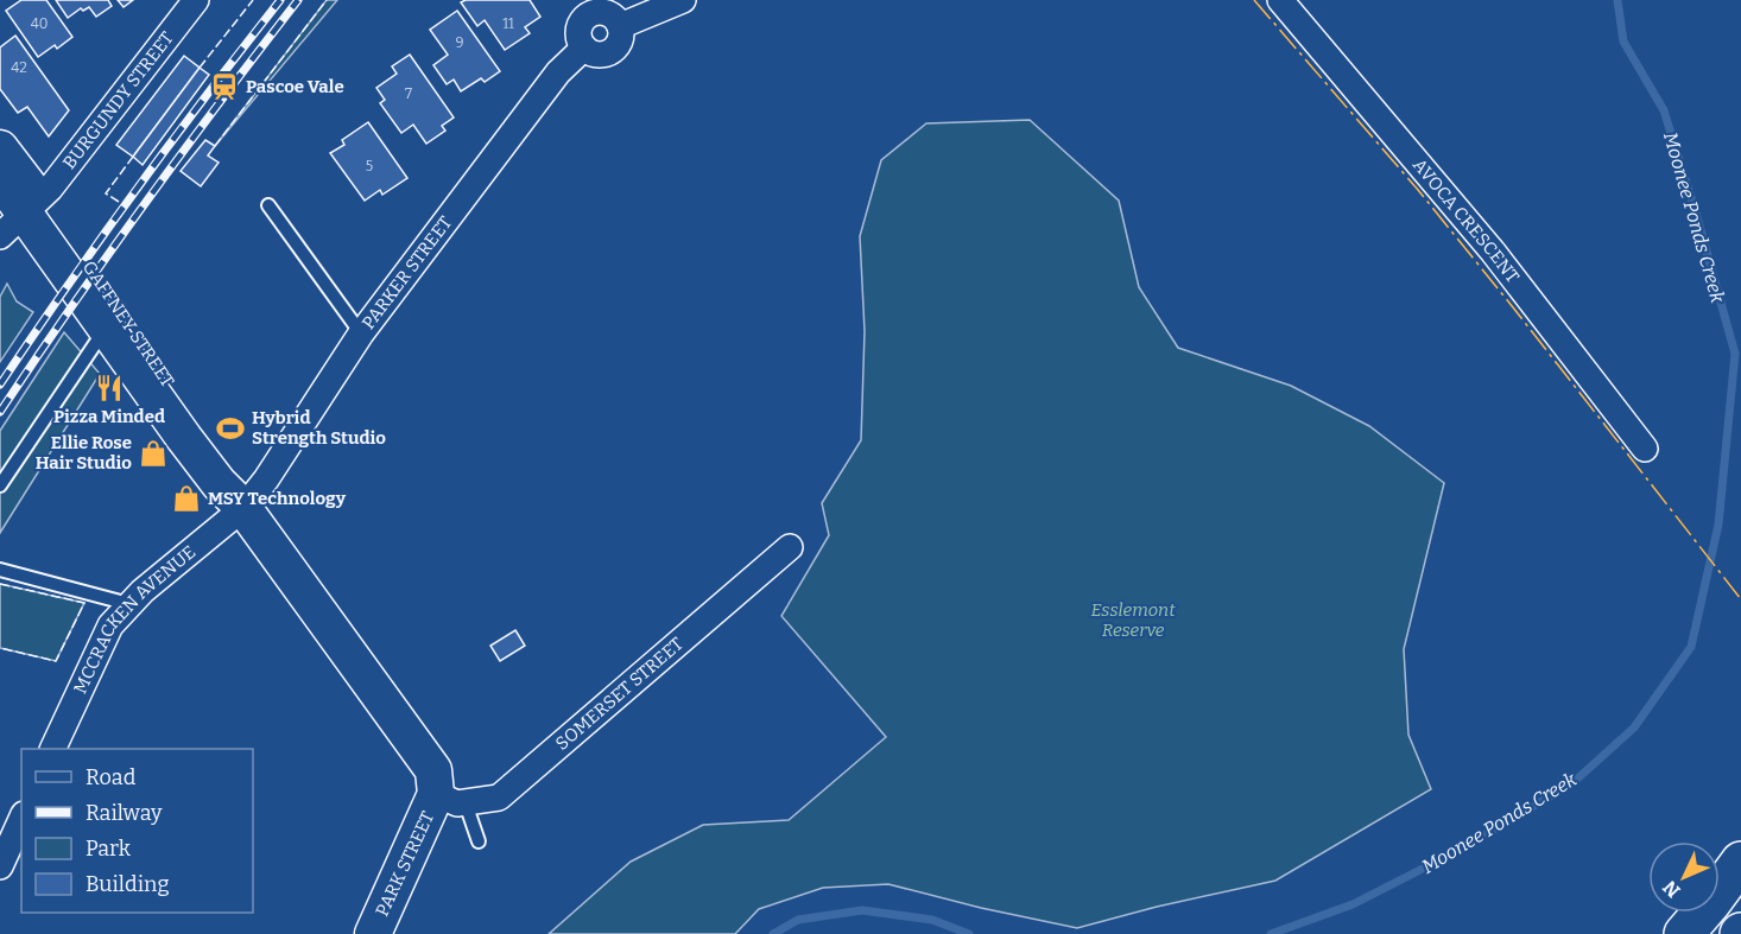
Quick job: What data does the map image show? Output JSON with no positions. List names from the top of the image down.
{
  "streets": {
    "main road": ["GAFFNEY STREET", "PARK STREET"],
    "street": [
      "BURGUNDY STREET",
      "AVOCA CRESCENT",
      "PARKER STREET",
      "MCCRACKEN AVENUE",
      "SOMERSET STREET"
    ]
  },
  "crossings": [
    ["BURGUNDY STREET", "GAFFNEY STREET"],
    ["PARKER STREET", "GAFFNEY STREET"],
    ["PARKER STREET", "MCCRACKEN AVENUE"],
    ["GAFFNEY STREET", "MCCRACKEN AVENUE"],
    ["GAFFNEY STREET", "SOMERSET STREET"],
    ["GAFFNEY STREET", "PARK STREET"],
    ["SOMERSET STREET", "PARK STREET"]
  ],
  "water": ["Moonee Ponds Creek"],
  "parks": ["Esslemont Reserve"],
  "places": {
    "station": ["Pascoe Vale"],
    "restaurant": ["Pizza Minded"],
    "sports": ["Hybrid Strength Studio"],
    "shop": ["Ellie Rose Hair Studio", "MSY Technology"]
  },
  "house_numbers": [
    "40",
    "11",
    "9",
    "42",
    "7",
    "5"
  ],
  "legend": [
    "Road",
    "Railway",
    "Park",
    "Building"
  ],
  "north": "bottom left"
}
